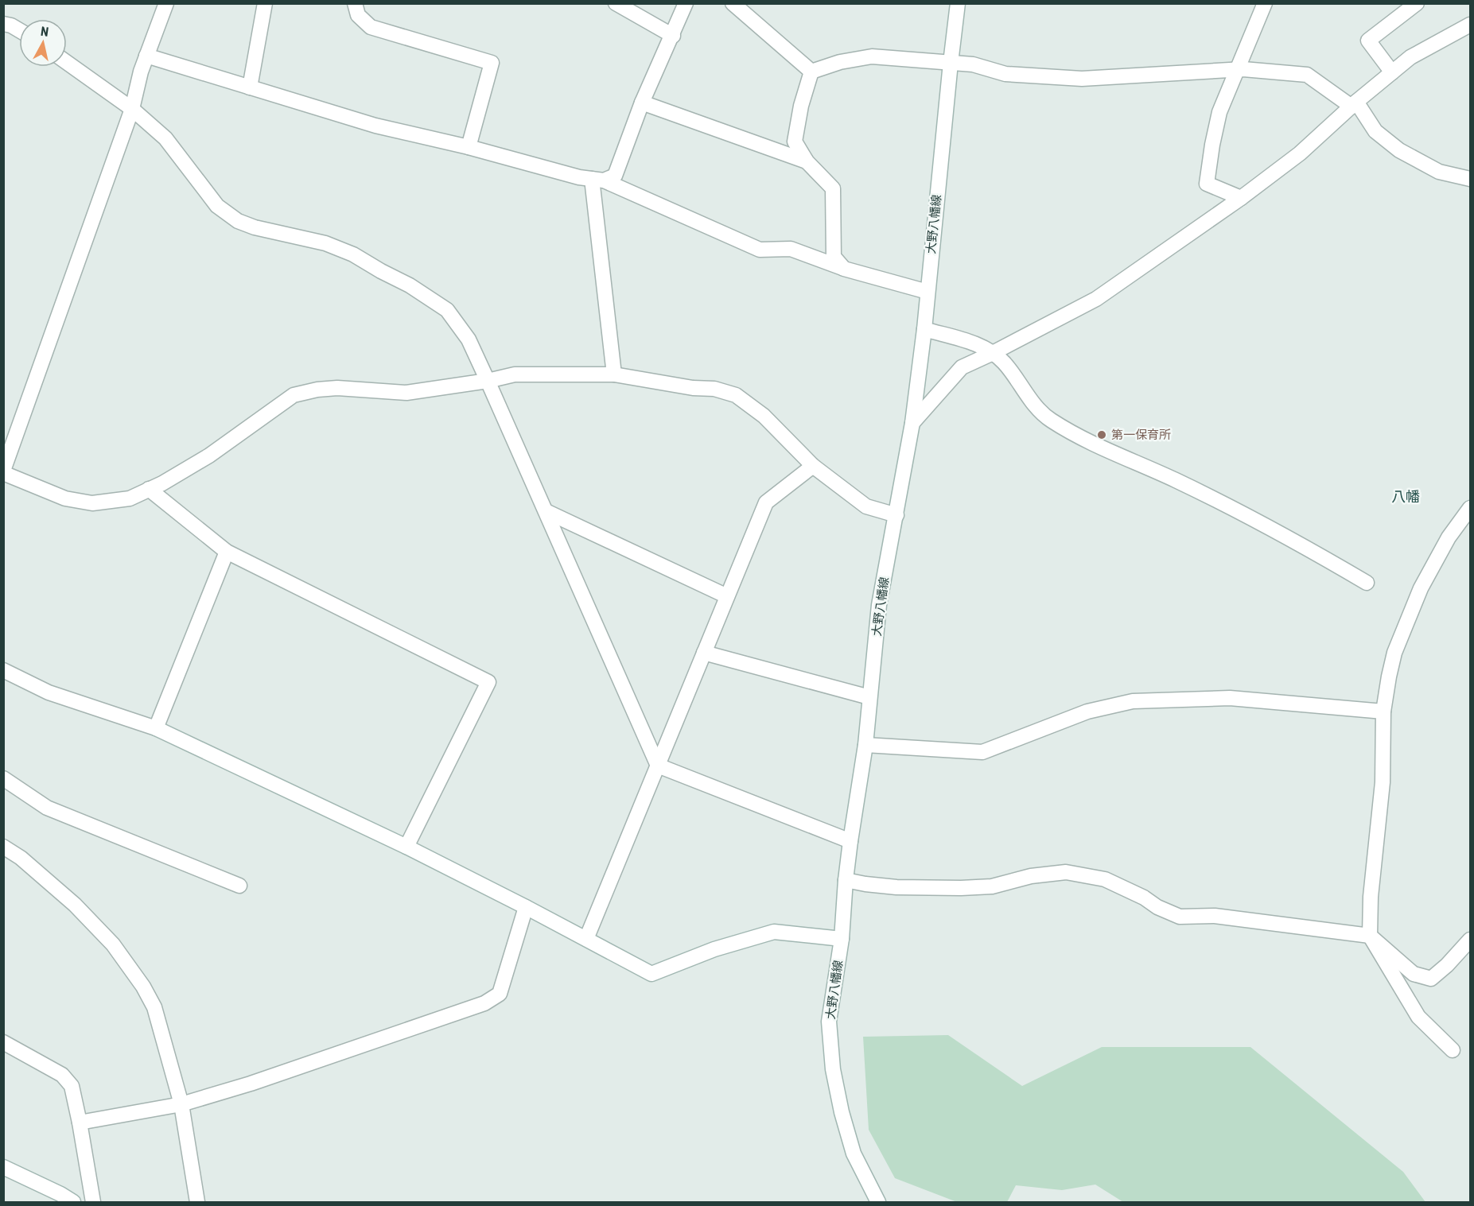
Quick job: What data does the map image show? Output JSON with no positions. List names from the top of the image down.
{
  "streets": {
    "street": ["大野八幡線"]
  },
  "districts": ["八幡"],
  "places": ["第一保育所"],
  "north": "top"
}
